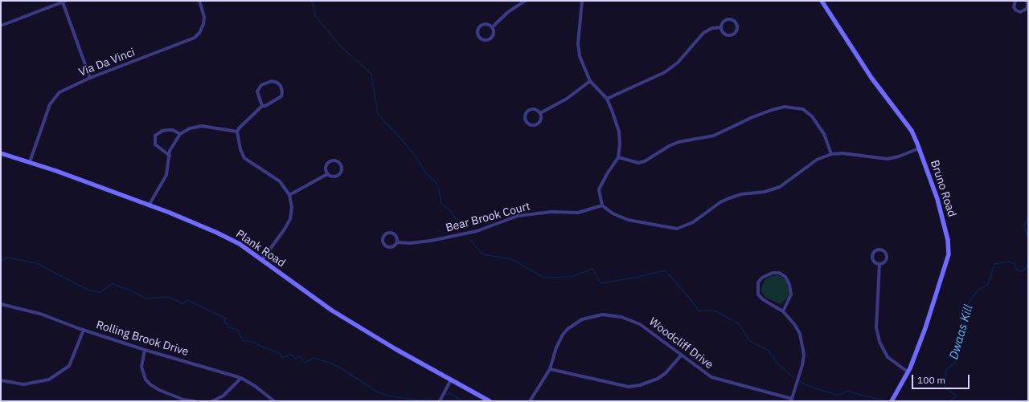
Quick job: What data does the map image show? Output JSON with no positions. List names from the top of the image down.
{
  "streets": {
    "street": [
      "Via Da Vinci",
      "Bruno Road",
      "Bear Brook Court",
      "Plank Road",
      "Rolling Brook Drive",
      "Woodcliff Drive"
    ]
  },
  "crossings": [
    ["Via Da Vinci", "Plank Road"]
  ],
  "water": ["Dwaas Kill"],
  "scale_bar": "100 m"
}
